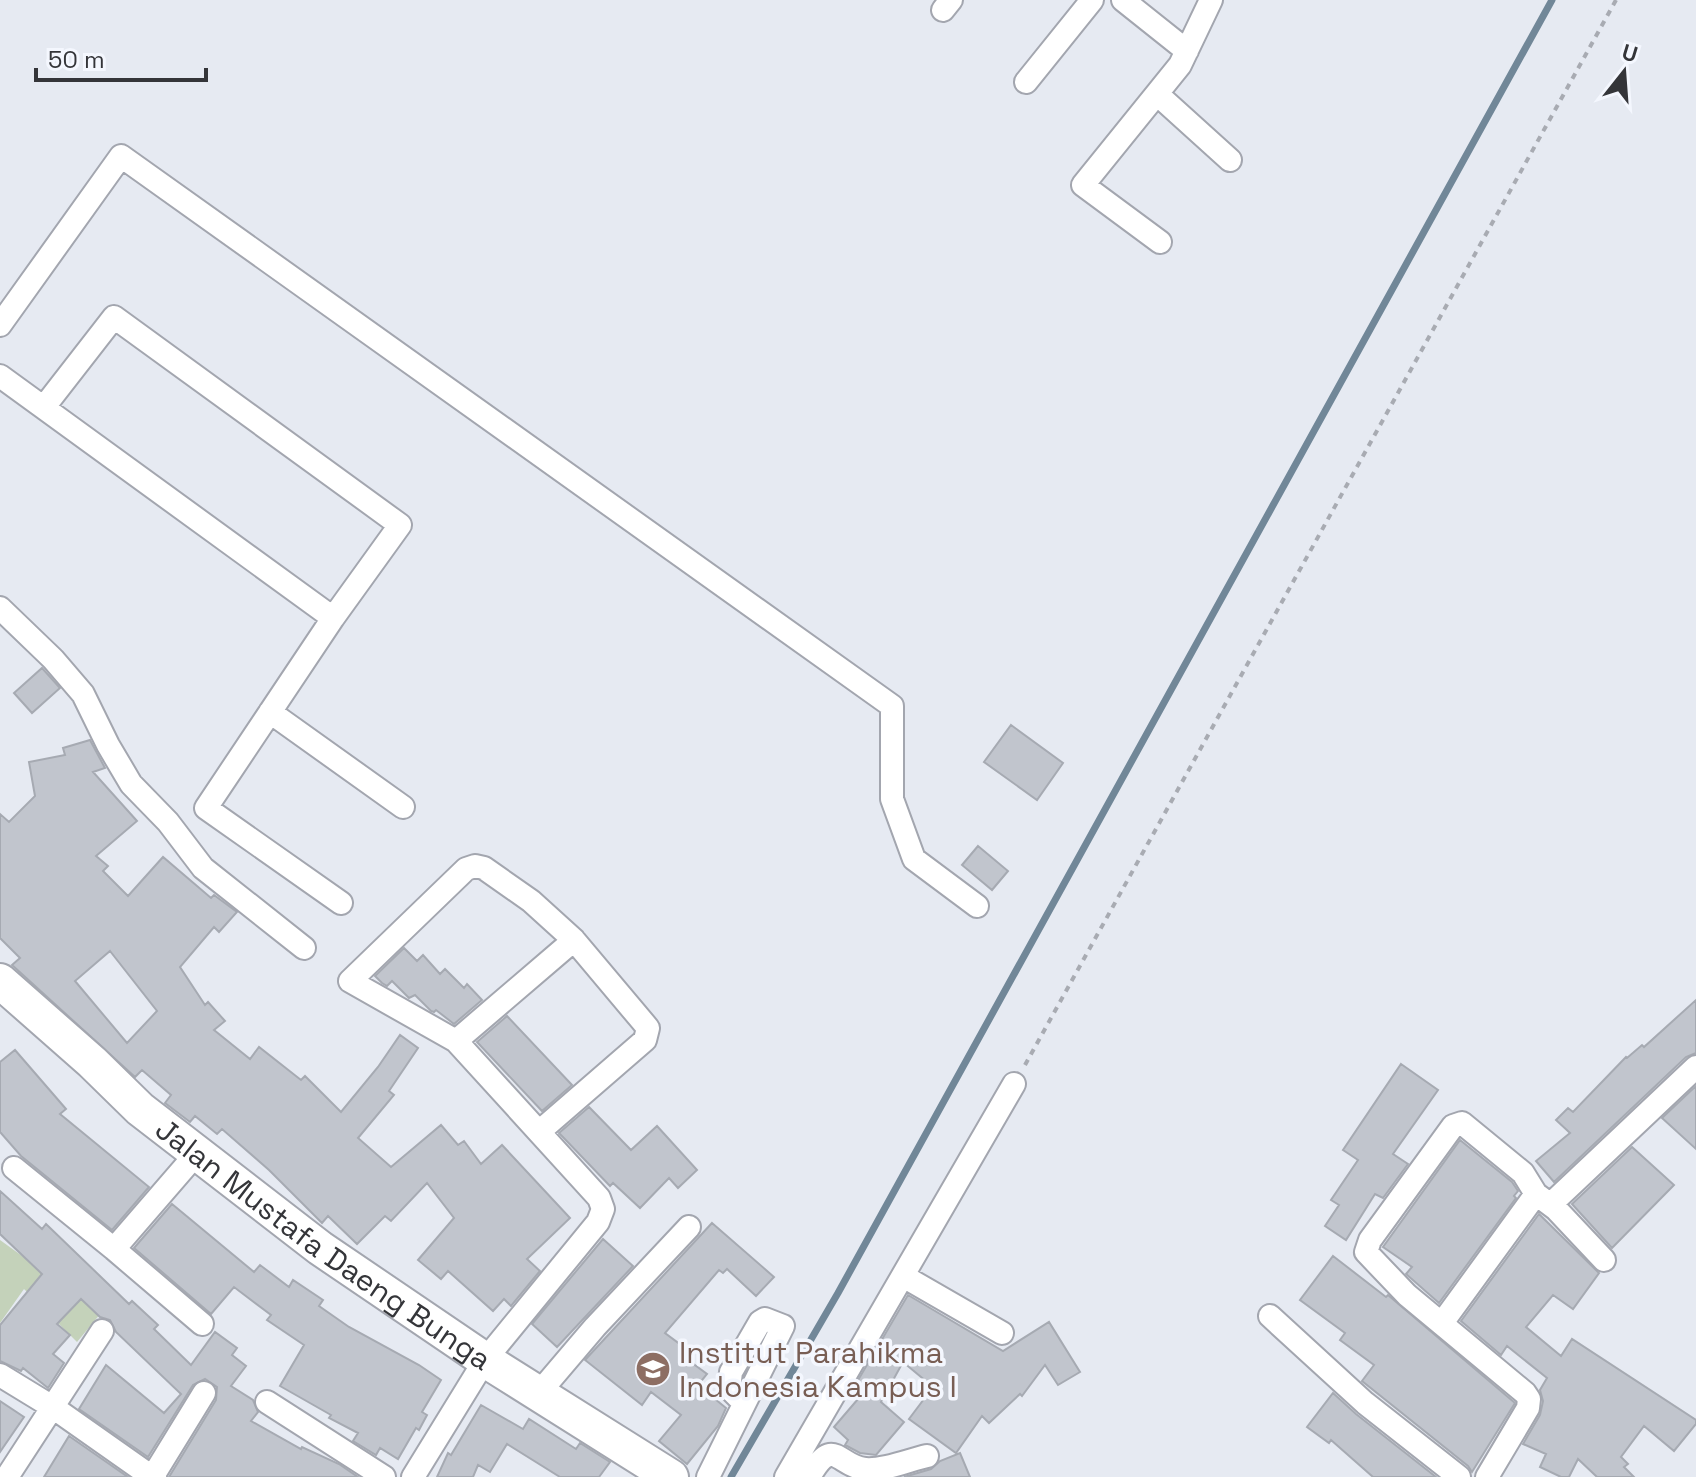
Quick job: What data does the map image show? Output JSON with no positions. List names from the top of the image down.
{
  "streets": {
    "main road": ["Jalan Mustafa Daeng Bunga"]
  },
  "places": {
    "school or university": ["Institut Parahikma Indonesia Kampus I"]
  },
  "scale_bar": "50 m",
  "north": "top"
}
